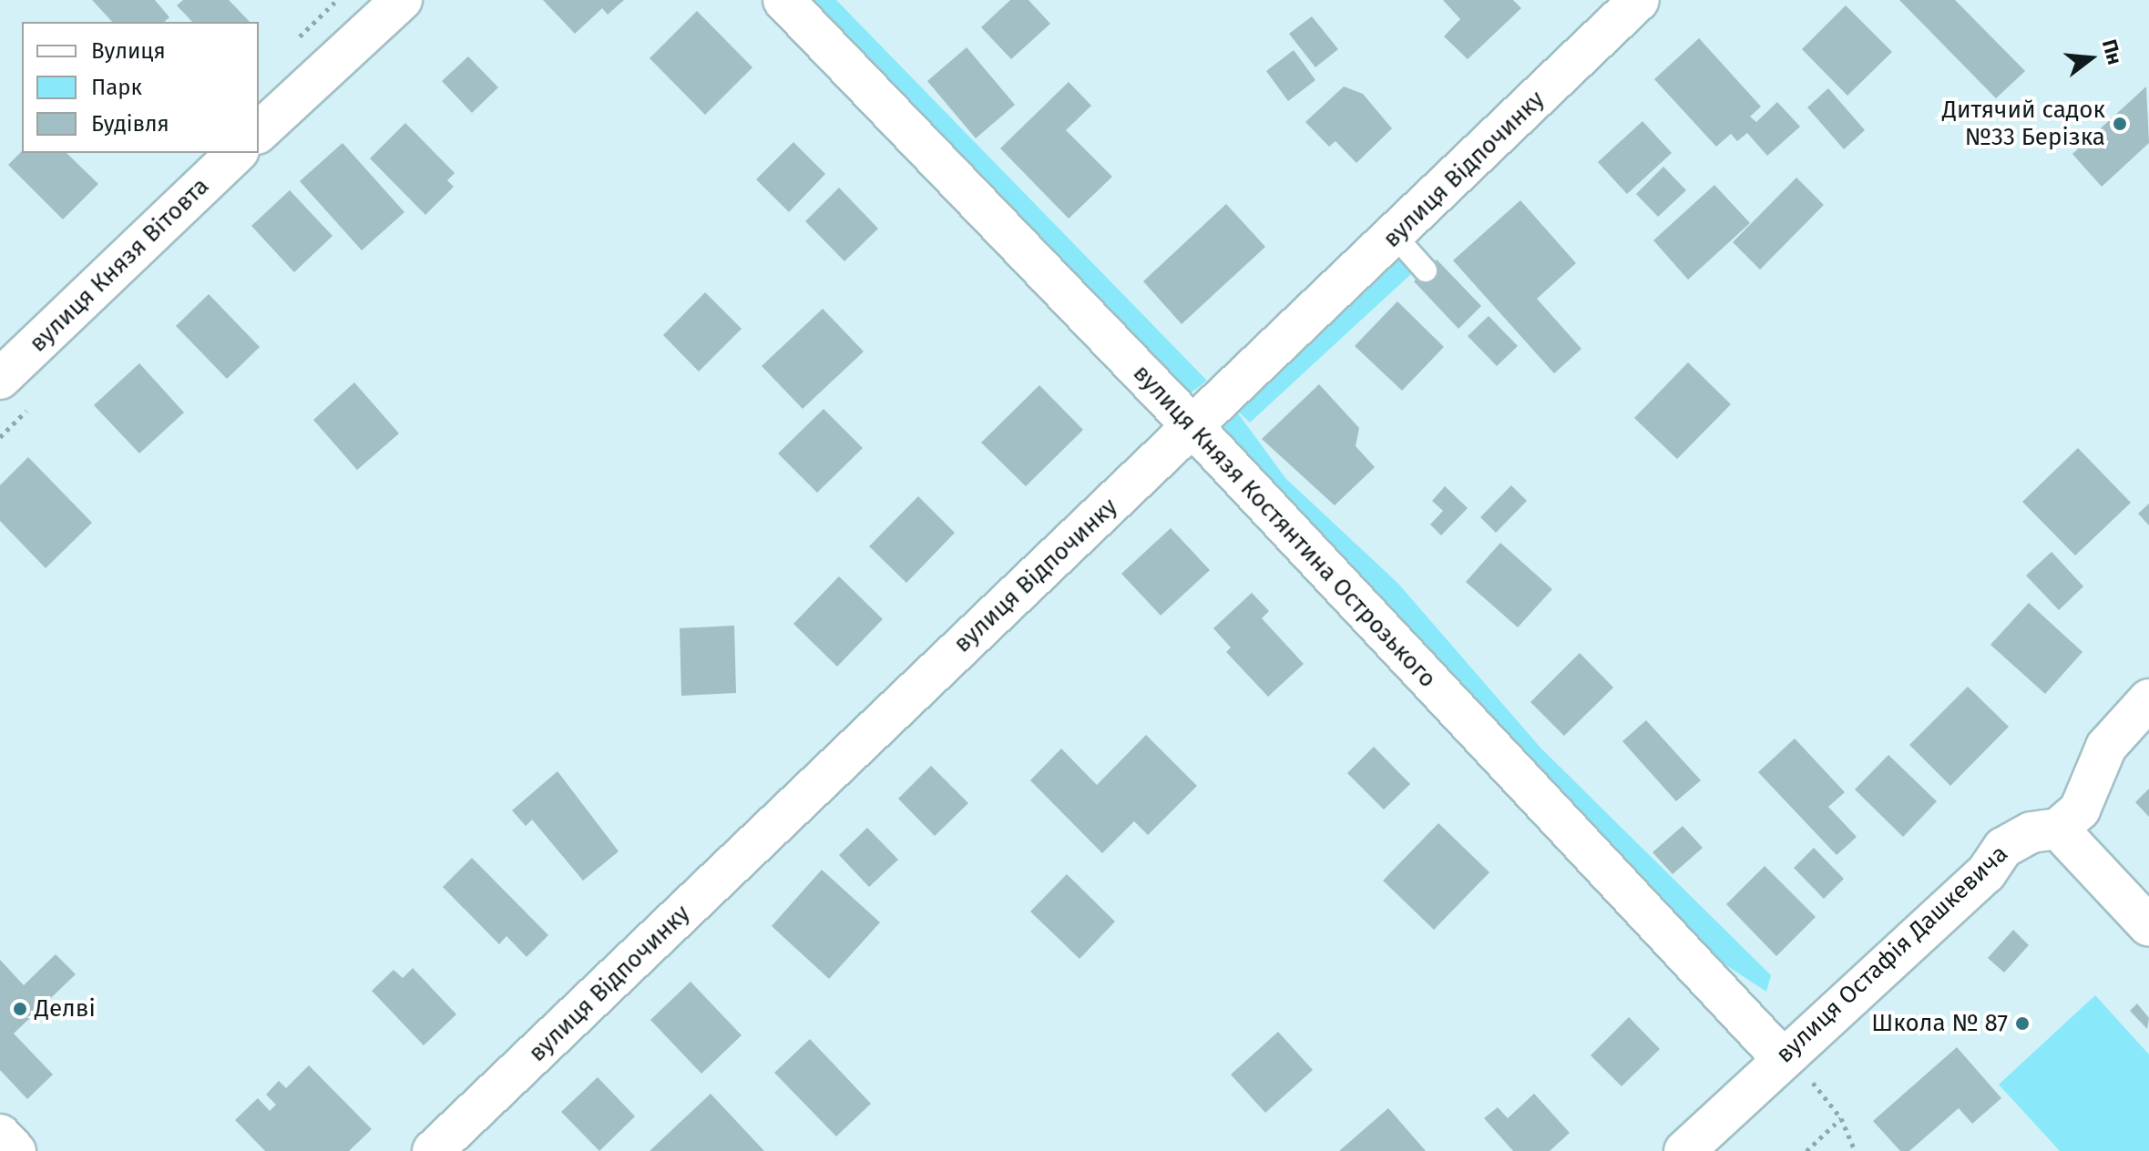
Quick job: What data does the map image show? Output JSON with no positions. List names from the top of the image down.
{
  "streets": {
    "street": [
      "вулиця Відпочинку",
      "вулиця Князя Вітовта",
      "вулиця Князя Костянтина Острозького",
      "вулиця Остафія Дашкевича"
    ]
  },
  "crossings": [
    ["вулиця Відпочинку", "вулиця Князя Костянтина Острозького"],
    ["вулиця Князя Костянтина Острозького", "вулиця Остафія Дашкевича"]
  ],
  "places": ["Дитячий садок №33 Берізка", "Делві", "Школа № 87"],
  "legend": ["Вулиця", "Парк", "Будівля"],
  "north": "right"
}
